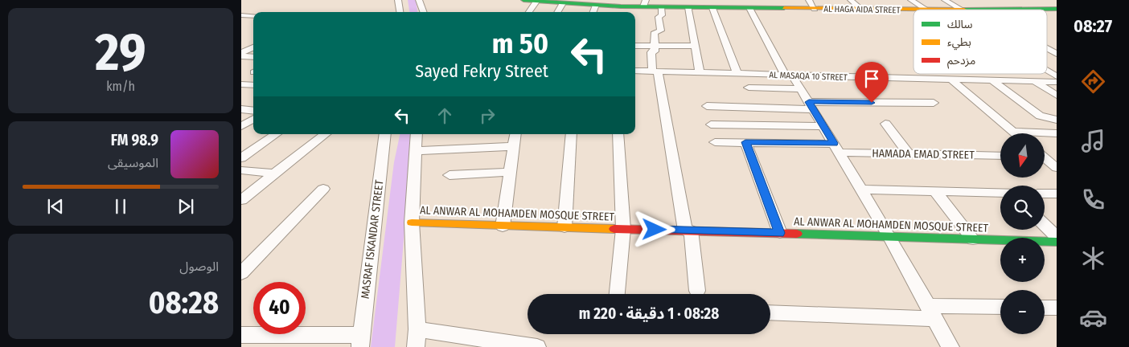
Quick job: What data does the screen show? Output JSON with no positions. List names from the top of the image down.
{
  "streets": {
    "street": [
      "AL HAGA AIDA STREET",
      "AL MASAQA 10 STREET",
      "HAMADA EMAD STREET",
      "AL ANWAR AL MOHAMDEN MOSQUE STREET",
      "MASRAF ISKANDAR STREET"
    ]
  },
  "legend": ["سالك", "بطيء", "مزدحم"],
  "north": "bottom",
  "page": {
    "tabs": "08:27",
    "tile": [
      ["29", "km/h"],
      ["الوصول", "08:28"]
    ],
    "turn": ["50 m", "Sayed Fekry Street"],
    "song": ["98.9 FM", "الموسيقى"],
    "map_buttons": ["+", "−"],
    "limit": "40",
    "trip": "08:28 · 1 دقيقة · 220 m"
  }
}
